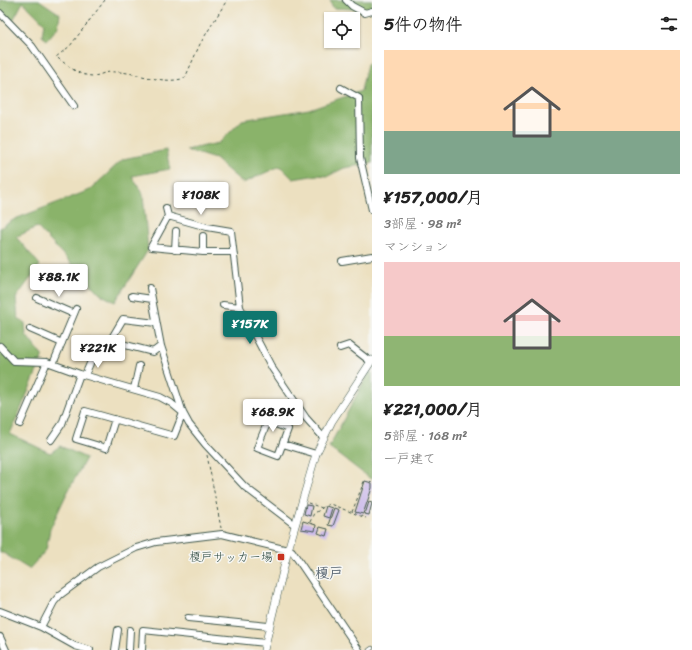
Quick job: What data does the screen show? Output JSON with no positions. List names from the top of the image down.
{
  "districts": ["榎戸"],
  "places": {
    "transit": ["榎戸サッカー場"]
  },
  "page": {
    "heading": "5件の物件",
    "list": [
      {
        "name": "¥157,000/月",
        "note": "3部屋 · 98 m² · マンション"
      },
      {
        "name": "¥221,000/月",
        "note": "5部屋 · 168 m² · 一戸建て"
      }
    ],
    "price": [
      "¥108K",
      "¥88.1K",
      "¥157K",
      "¥221K",
      "¥68.9K"
    ]
  }
}
